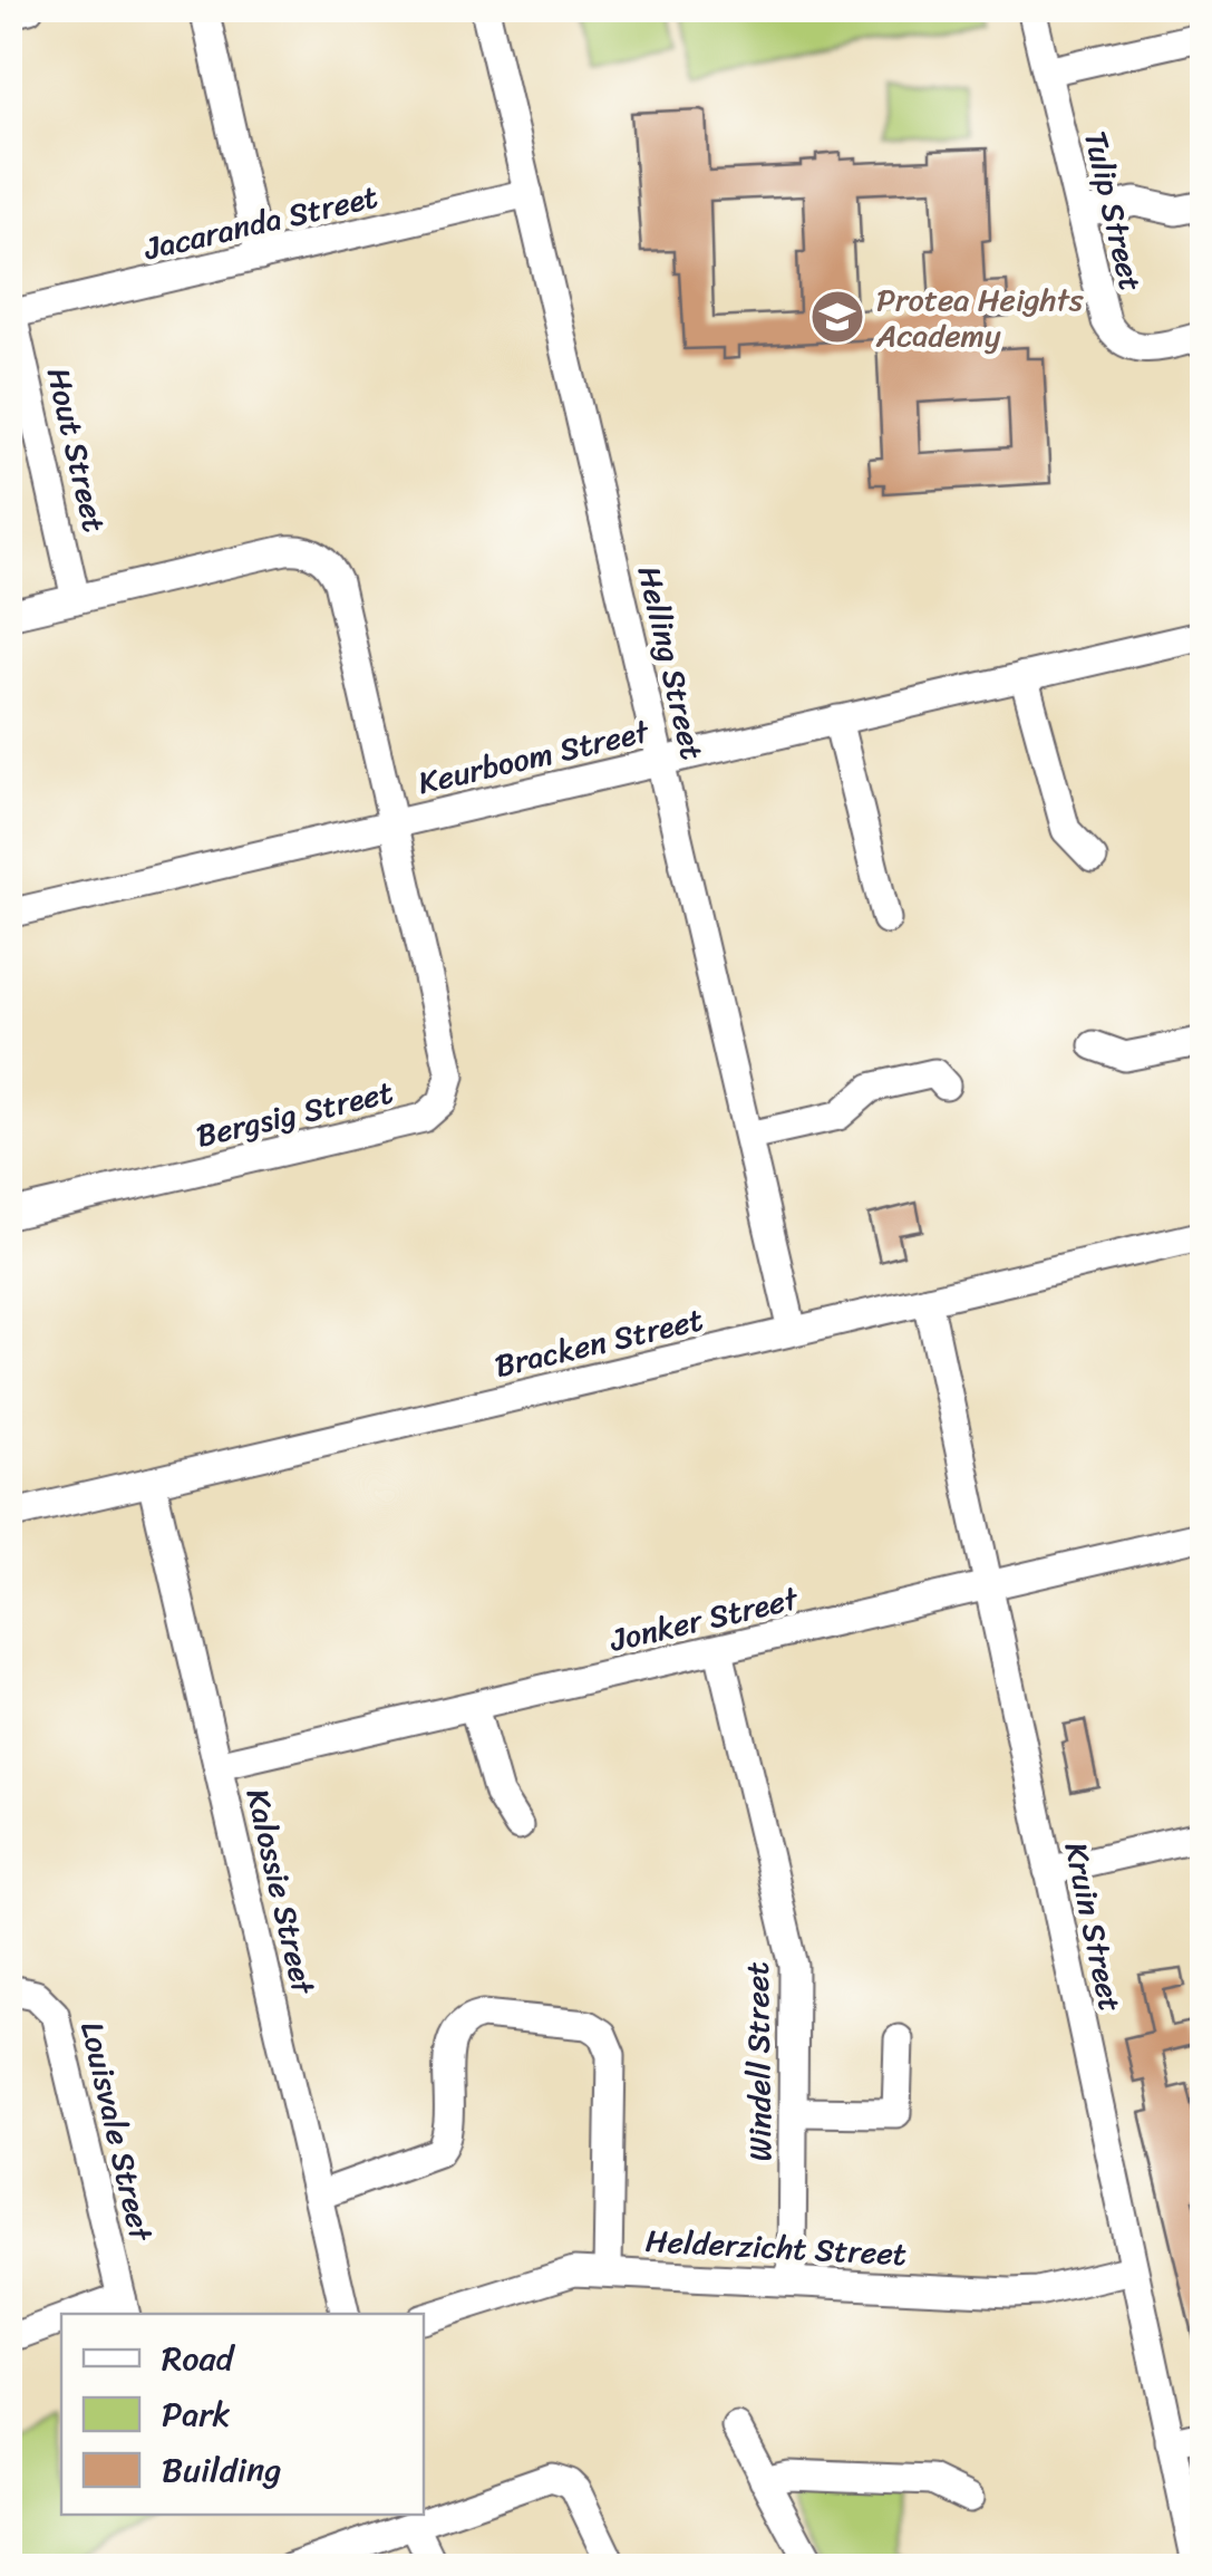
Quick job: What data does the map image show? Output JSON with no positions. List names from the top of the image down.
{
  "streets": {
    "street": [
      "Tulip Street",
      "Jacaranda Street",
      "Hout Street",
      "Helling Street",
      "Keurboom Street",
      "Bergsig Street",
      "Bracken Street",
      "Jonker Street",
      "Kalossie Street",
      "Kruin Street",
      "Windell Street",
      "Louisvale Street",
      "Helderzicht Street"
    ]
  },
  "crossings": [
    ["Jacaranda Street", "Hout Street"],
    ["Jacaranda Street", "Helling Street"],
    ["Helling Street", "Keurboom Street"],
    ["Helling Street", "Bracken Street"],
    ["Keurboom Street", "Bergsig Street"],
    ["Bracken Street", "Kalossie Street"],
    ["Bracken Street", "Kruin Street"],
    ["Jonker Street", "Kalossie Street"],
    ["Jonker Street", "Kruin Street"],
    ["Jonker Street", "Windell Street"],
    ["Kruin Street", "Helderzicht Street"],
    ["Windell Street", "Helderzicht Street"]
  ],
  "places": {
    "school or university": ["Protea Heights Academy"]
  },
  "legend": ["Road", "Park", "Building"]
}
